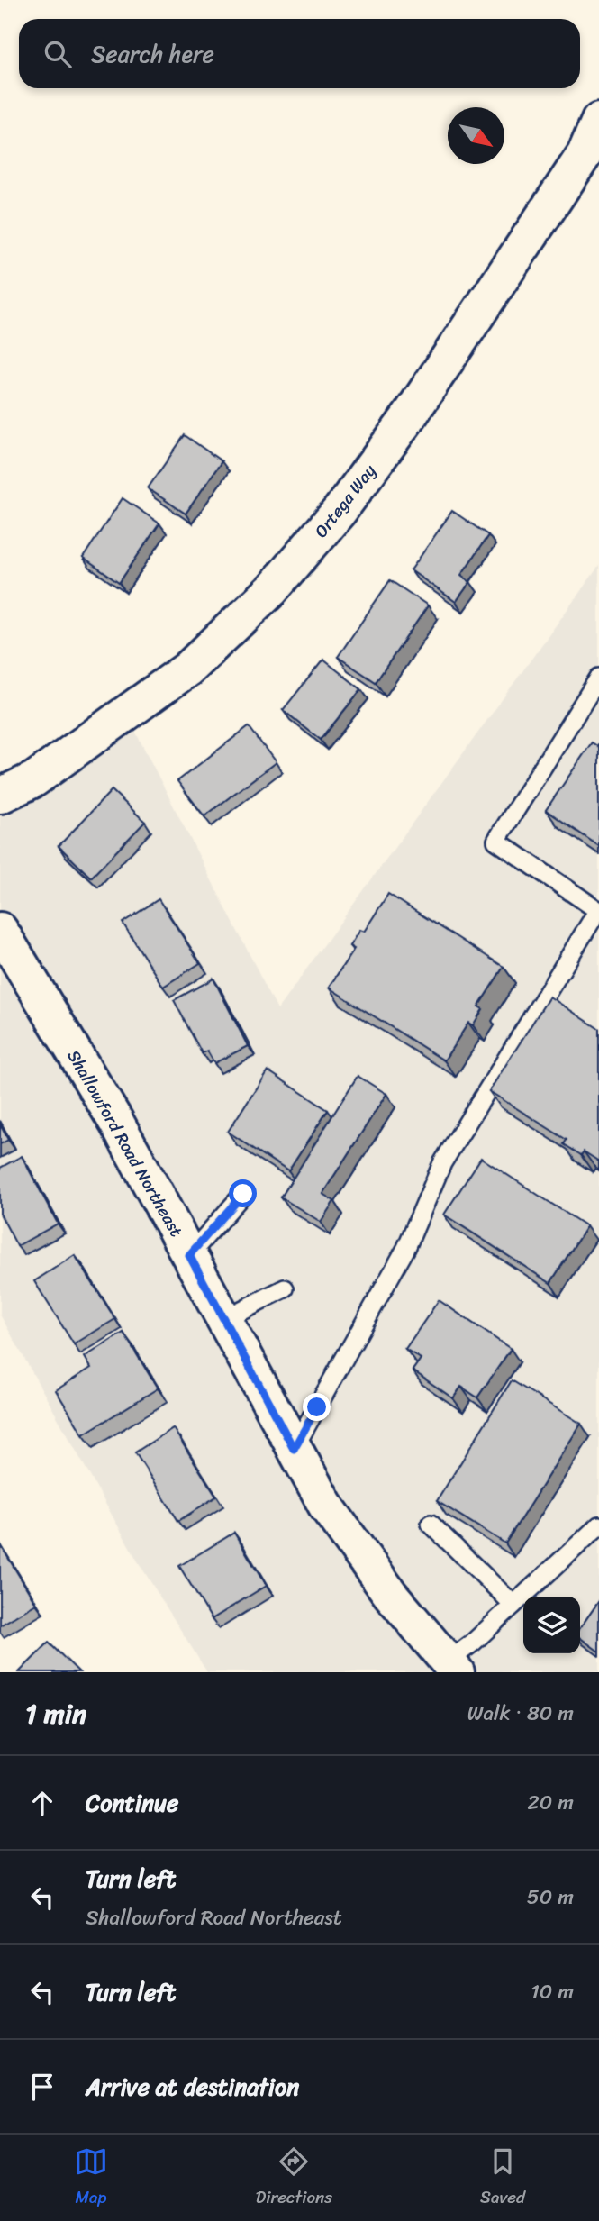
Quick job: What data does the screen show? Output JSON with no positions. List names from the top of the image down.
{
  "streets": {
    "street": ["Ortega Way", "Shallowford Road Northeast"]
  },
  "north": "bottom right",
  "page": {
    "search": "Search here",
    "heading": ["1 min", "Walk · 80 m"],
    "list": [
      ["Continue", "20 m"],
      ["Turn left", "Shallowford Road Northeast", "50 m"],
      ["Turn left", "10 m"],
      "Arrive at destination"
    ],
    "nav": ["Map", "Directions", "Saved"]
  }
}
